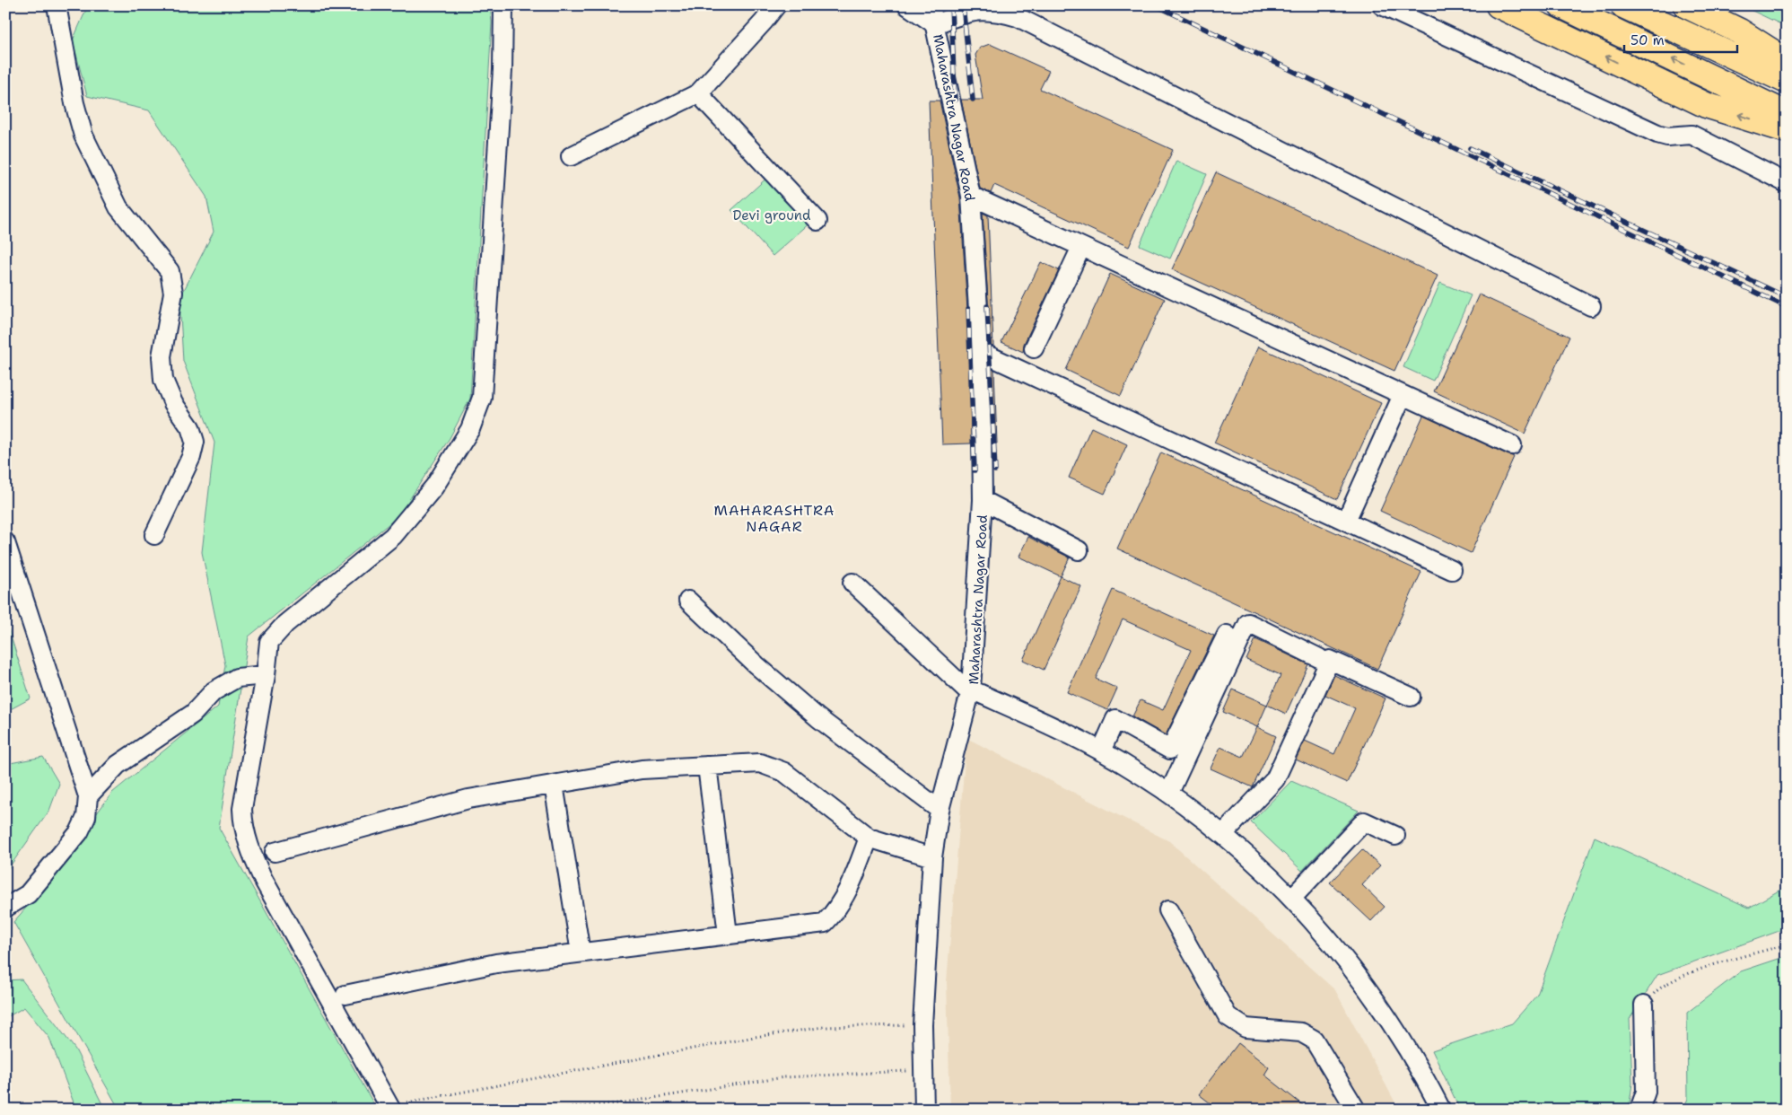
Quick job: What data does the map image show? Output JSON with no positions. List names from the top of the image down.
{
  "streets": {
    "street": ["Maharashtra Nagar Road"]
  },
  "districts": ["MAHARASHTRA NAGAR"],
  "parks": ["Devi ground"],
  "scale_bar": "50 m"
}
